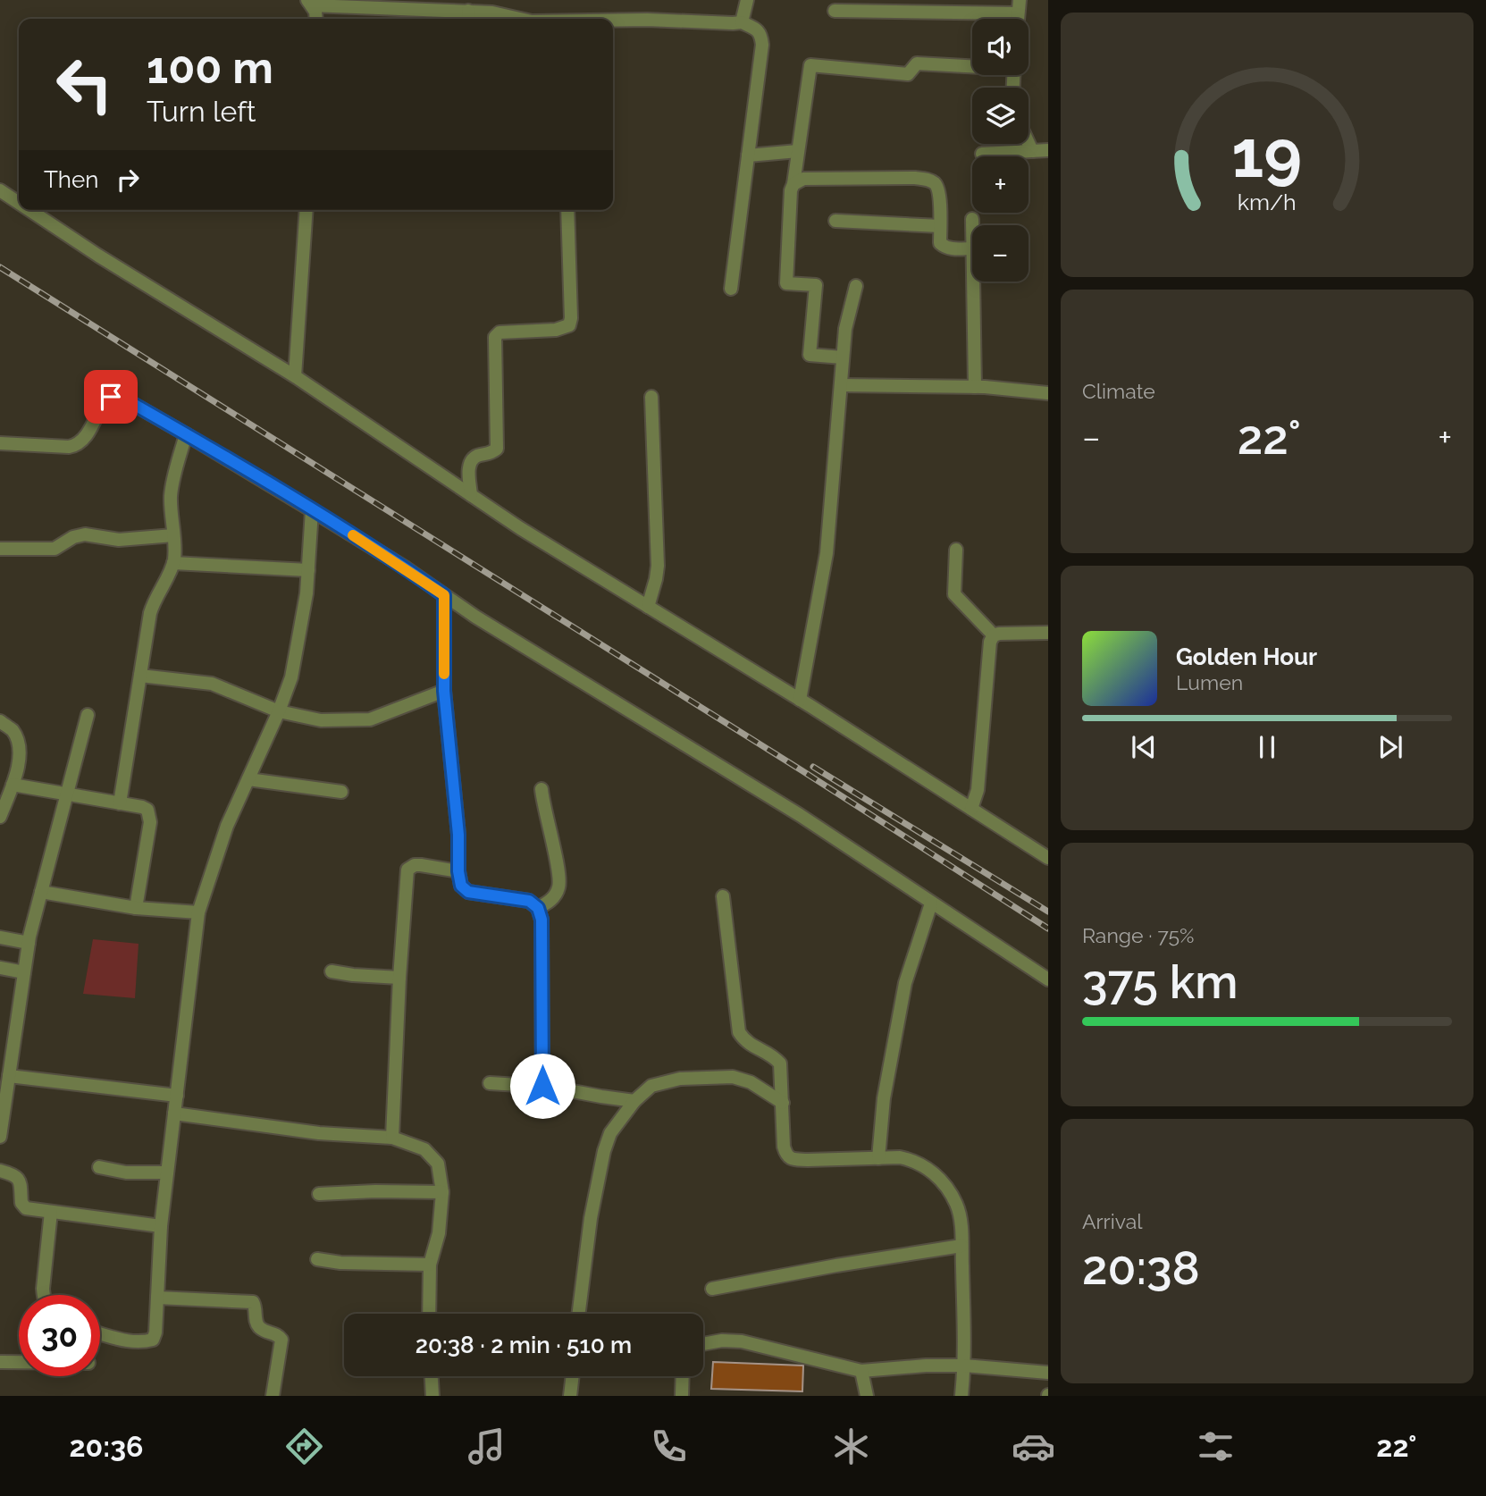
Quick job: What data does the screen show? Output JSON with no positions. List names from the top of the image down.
{
  "page": {
    "map_buttons": ["+", "−"],
    "turn": ["100 m", "Turn left"],
    "then": "Then",
    "tile": [
      "Climate",
      ["Range · 75%", "375 km"],
      ["Arrival", "20:38"]
    ],
    "heat": ["−", "22°", "+"],
    "song": ["Golden Hour", "Lumen"],
    "limit": "30",
    "trip": "20:38 · 2 min · 510 m",
    "tabs": ["20:36", "22°"],
    "gauge": ["19", "km/h"]
  }
}
